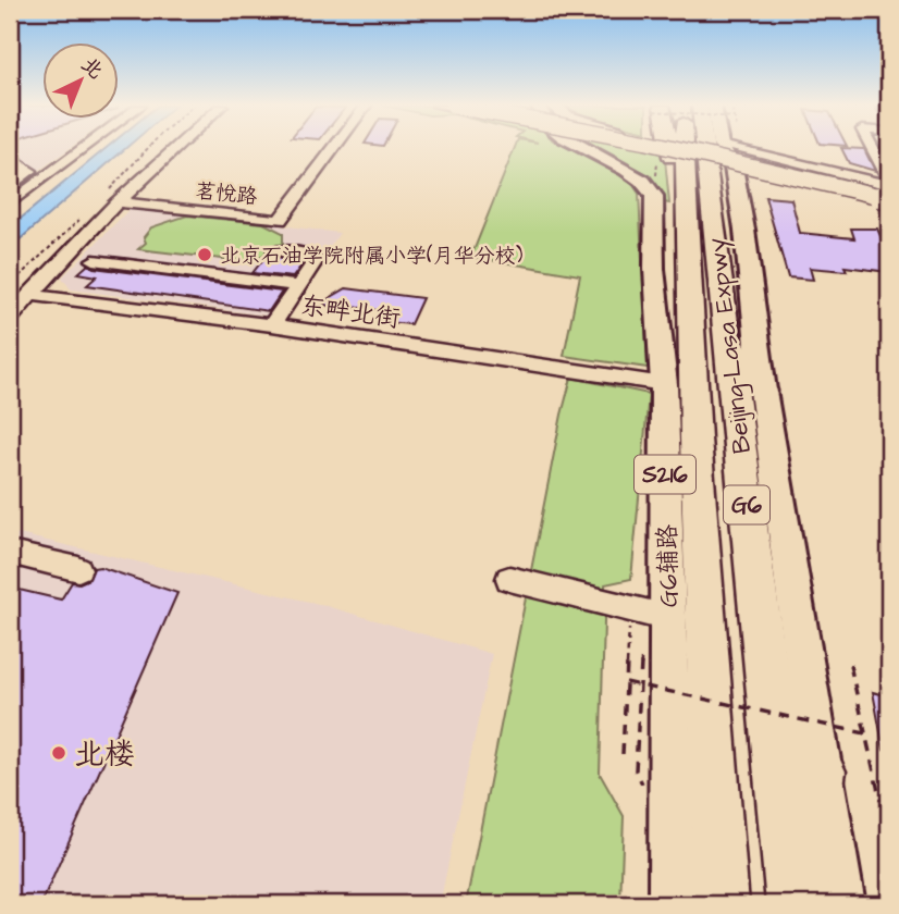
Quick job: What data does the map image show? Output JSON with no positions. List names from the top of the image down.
{
  "streets": {
    "highway": ["Beijing-Lasa Expwy", "G6"],
    "main road": ["S216", "G6辅路"],
    "street": ["茗悦路", "东畔北街"]
  },
  "crossings": [
    ["东畔北街", "G6辅路"]
  ],
  "places": ["北京石油学院附属小学(月华分校)", "北楼"],
  "north": "top right"
}
